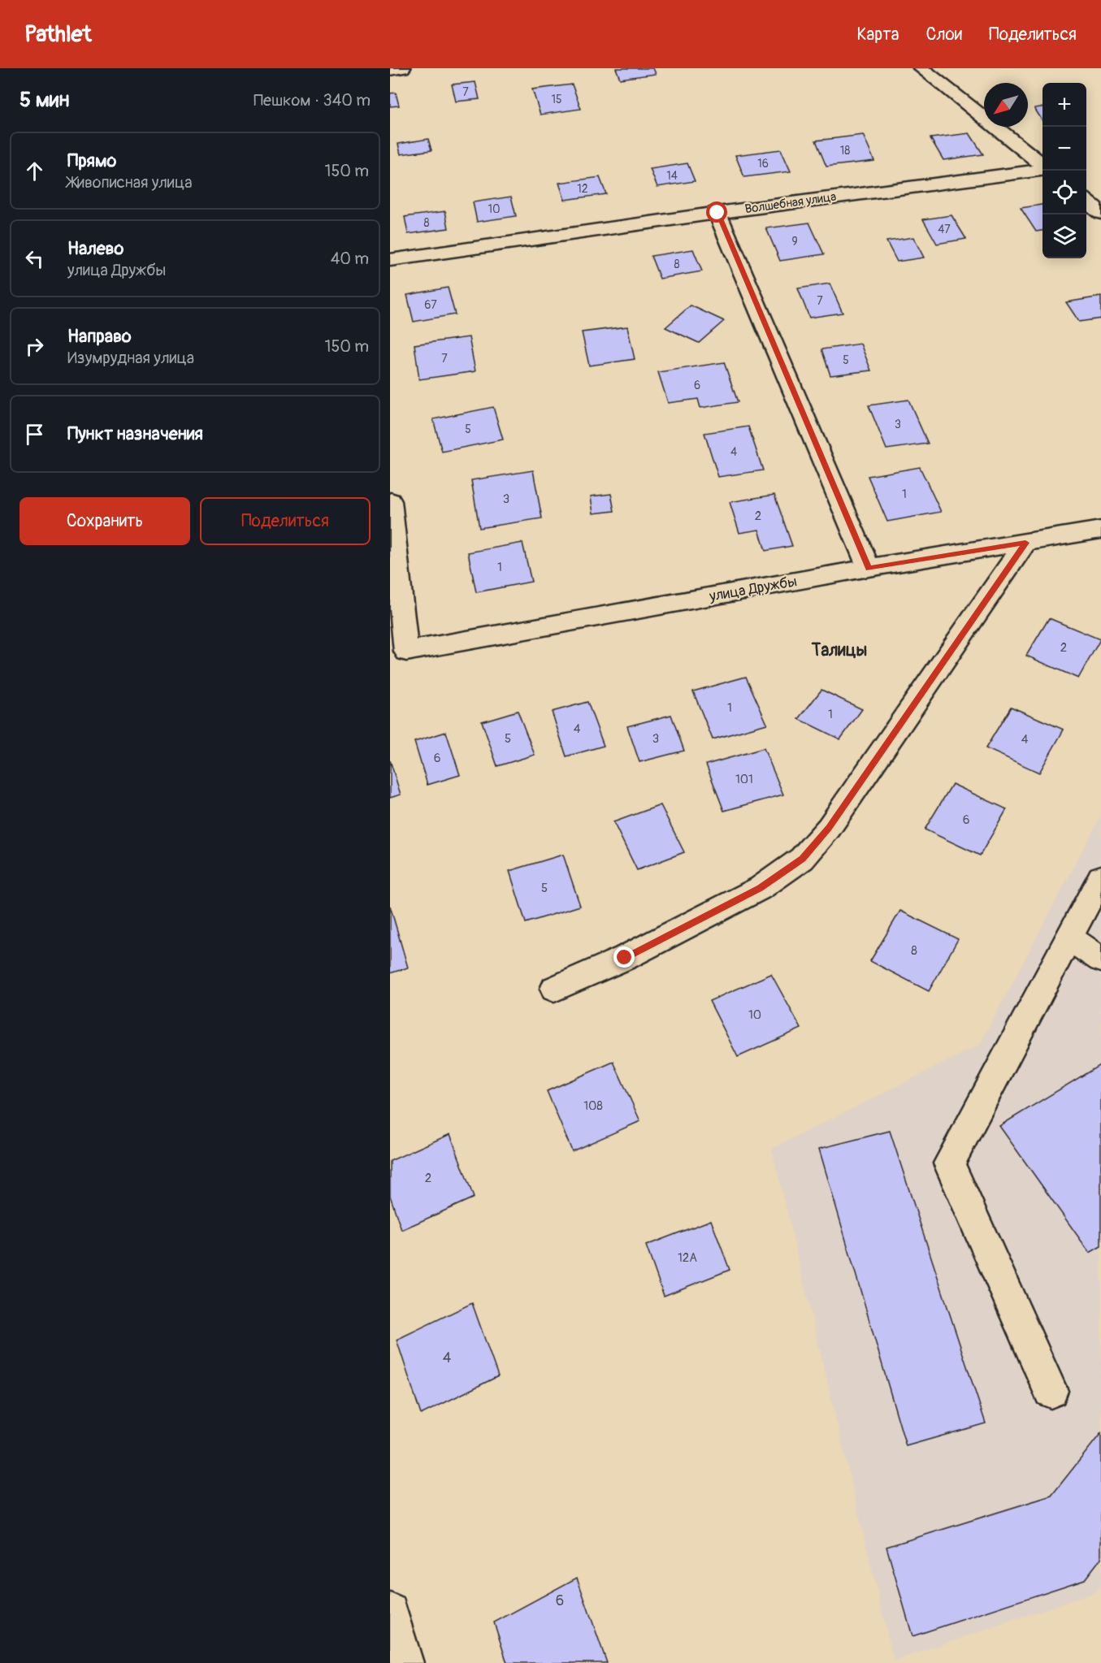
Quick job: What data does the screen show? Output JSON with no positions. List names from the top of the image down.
{
  "streets": {
    "street": ["Волшебная улица", "улица Дружбы"]
  },
  "districts": ["Талицы"],
  "house_numbers": [
    "7",
    "15",
    "18",
    "16",
    "14",
    "12",
    "10",
    "8",
    "47",
    "9",
    "8",
    "7",
    "67",
    "7",
    "5",
    "6",
    "3",
    "5",
    "4",
    "1",
    "3",
    "2",
    "1",
    "2",
    "1",
    "1",
    "4",
    "5",
    "3",
    "4",
    "6",
    "101",
    "6",
    "5",
    "8",
    "10",
    "108",
    "2",
    "12А",
    "4",
    "6"
  ],
  "north": "bottom left",
  "page": {
    "header": "Pathlet",
    "nav": ["Карта", "Слои", "Поделиться"],
    "heading": ["5 мин", "Пешком · 340 m"],
    "map_buttons": ["+", "−"],
    "list": [
      ["Прямо", "Живописная улица", "150 m"],
      ["Налево", "улица Дружбы", "40 m"],
      ["Направо", "Изумрудная улица", "150 m"],
      "Пункт назначения"
    ],
    "buttons": ["Сохранить", "Поделиться"]
  }
}
